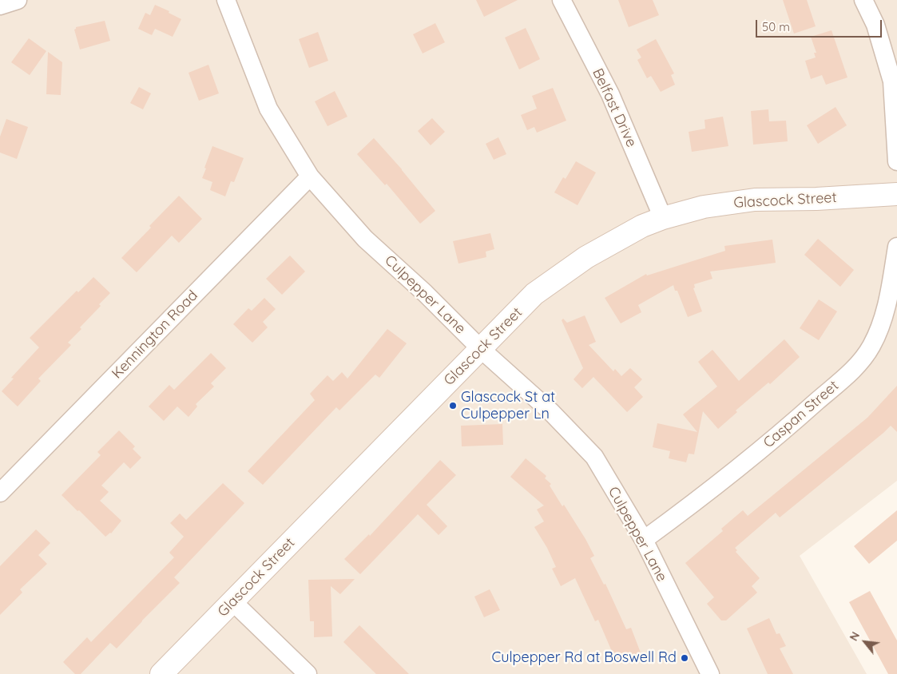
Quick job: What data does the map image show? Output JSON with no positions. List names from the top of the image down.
{
  "streets": {
    "street": [
      "Belfast Drive",
      "Glascock Street",
      "Culpepper Lane",
      "Kennington Road",
      "Caspan Street"
    ]
  },
  "crossings": [
    ["Belfast Drive", "Glascock Street"],
    ["Glascock Street", "Culpepper Lane"],
    ["Culpepper Lane", "Kennington Road"],
    ["Culpepper Lane", "Caspan Street"]
  ],
  "places": ["Glascock St at Culpepper Ln", "Culpepper Rd at Boswell Rd"],
  "scale_bar": "50 m",
  "north": "top left"
}
